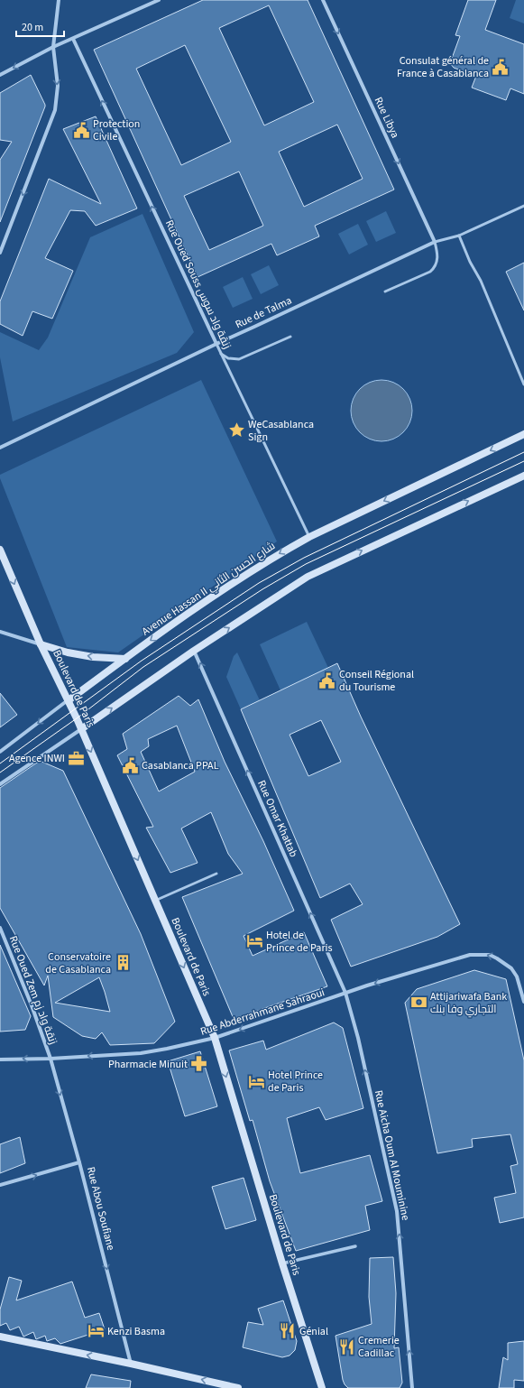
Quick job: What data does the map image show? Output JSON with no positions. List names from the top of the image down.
{
  "streets": {
    "main road": ["Avenue Hassan II شارع الحسن الثاني", "Boulevard de Paris"],
    "street": [
      "Rue Libya",
      "Rue Oued Souss زنقة واد سوس",
      "Rue de Talma",
      "Rue Omar Khattab",
      "Rue Oued Zem زنقة واد زم",
      "Rue Abderrahmane Sahraoui",
      "Rue Aicha Oum Al Mouminine",
      "Rue Abou Soufiane"
    ]
  },
  "crossings": [
    ["Rue Libya", "Rue de Talma"],
    ["Rue Oued Souss زنقة واد سوس", "Rue de Talma"],
    ["Rue Oued Souss زنقة واد سوس", "Avenue Hassan II شارع الحسن الثاني"],
    ["Avenue Hassan II شارع الحسن الثاني", "Boulevard de Paris"],
    ["Boulevard de Paris", "Rue Abderrahmane Sahraoui"],
    ["Rue Omar Khattab", "Rue Abderrahmane Sahraoui"],
    ["Rue Omar Khattab", "Rue Aicha Oum Al Mouminine"],
    ["Rue Oued Zem زنقة واد زم", "Rue Abderrahmane Sahraoui"],
    ["Rue Oued Zem زنقة واد زم", "Rue Abou Soufiane"],
    ["Rue Abderrahmane Sahraoui", "Rue Aicha Oum Al Mouminine"],
    ["Rue Abderrahmane Sahraoui", "Rue Abou Soufiane"]
  ],
  "one_way": [
    "Rue Libya",
    "Rue Oued Souss زنقة واد سوس",
    "Boulevard de Paris",
    "Rue Omar Khattab",
    "Rue Abderrahmane Sahraoui",
    "Rue Aicha Oum Al Mouminine",
    "Rue Abou Soufiane"
  ],
  "places": {
    "public building": [
      "Consulat général de France à Casablanca",
      "Protection Civile",
      "Conseil Régional du Tourisme",
      "Casablanca PPAL"
    ],
    "place": ["WeCasablanca Sign"],
    "office": ["Agence INWI"],
    "hotel": ["Hotel de Prince de Paris", "Hotel Prince de Paris", "Kenzi Basma"],
    "building": ["Conservatoire de Casablanca"],
    "bank": ["Attijariwafa Bank التجاري وفا بنك"],
    "pharmacy": ["Pharmacie Minuit"],
    "restaurant": ["Génial", "Cremerie Cadillac"]
  },
  "scale_bar": "20 m"
}
